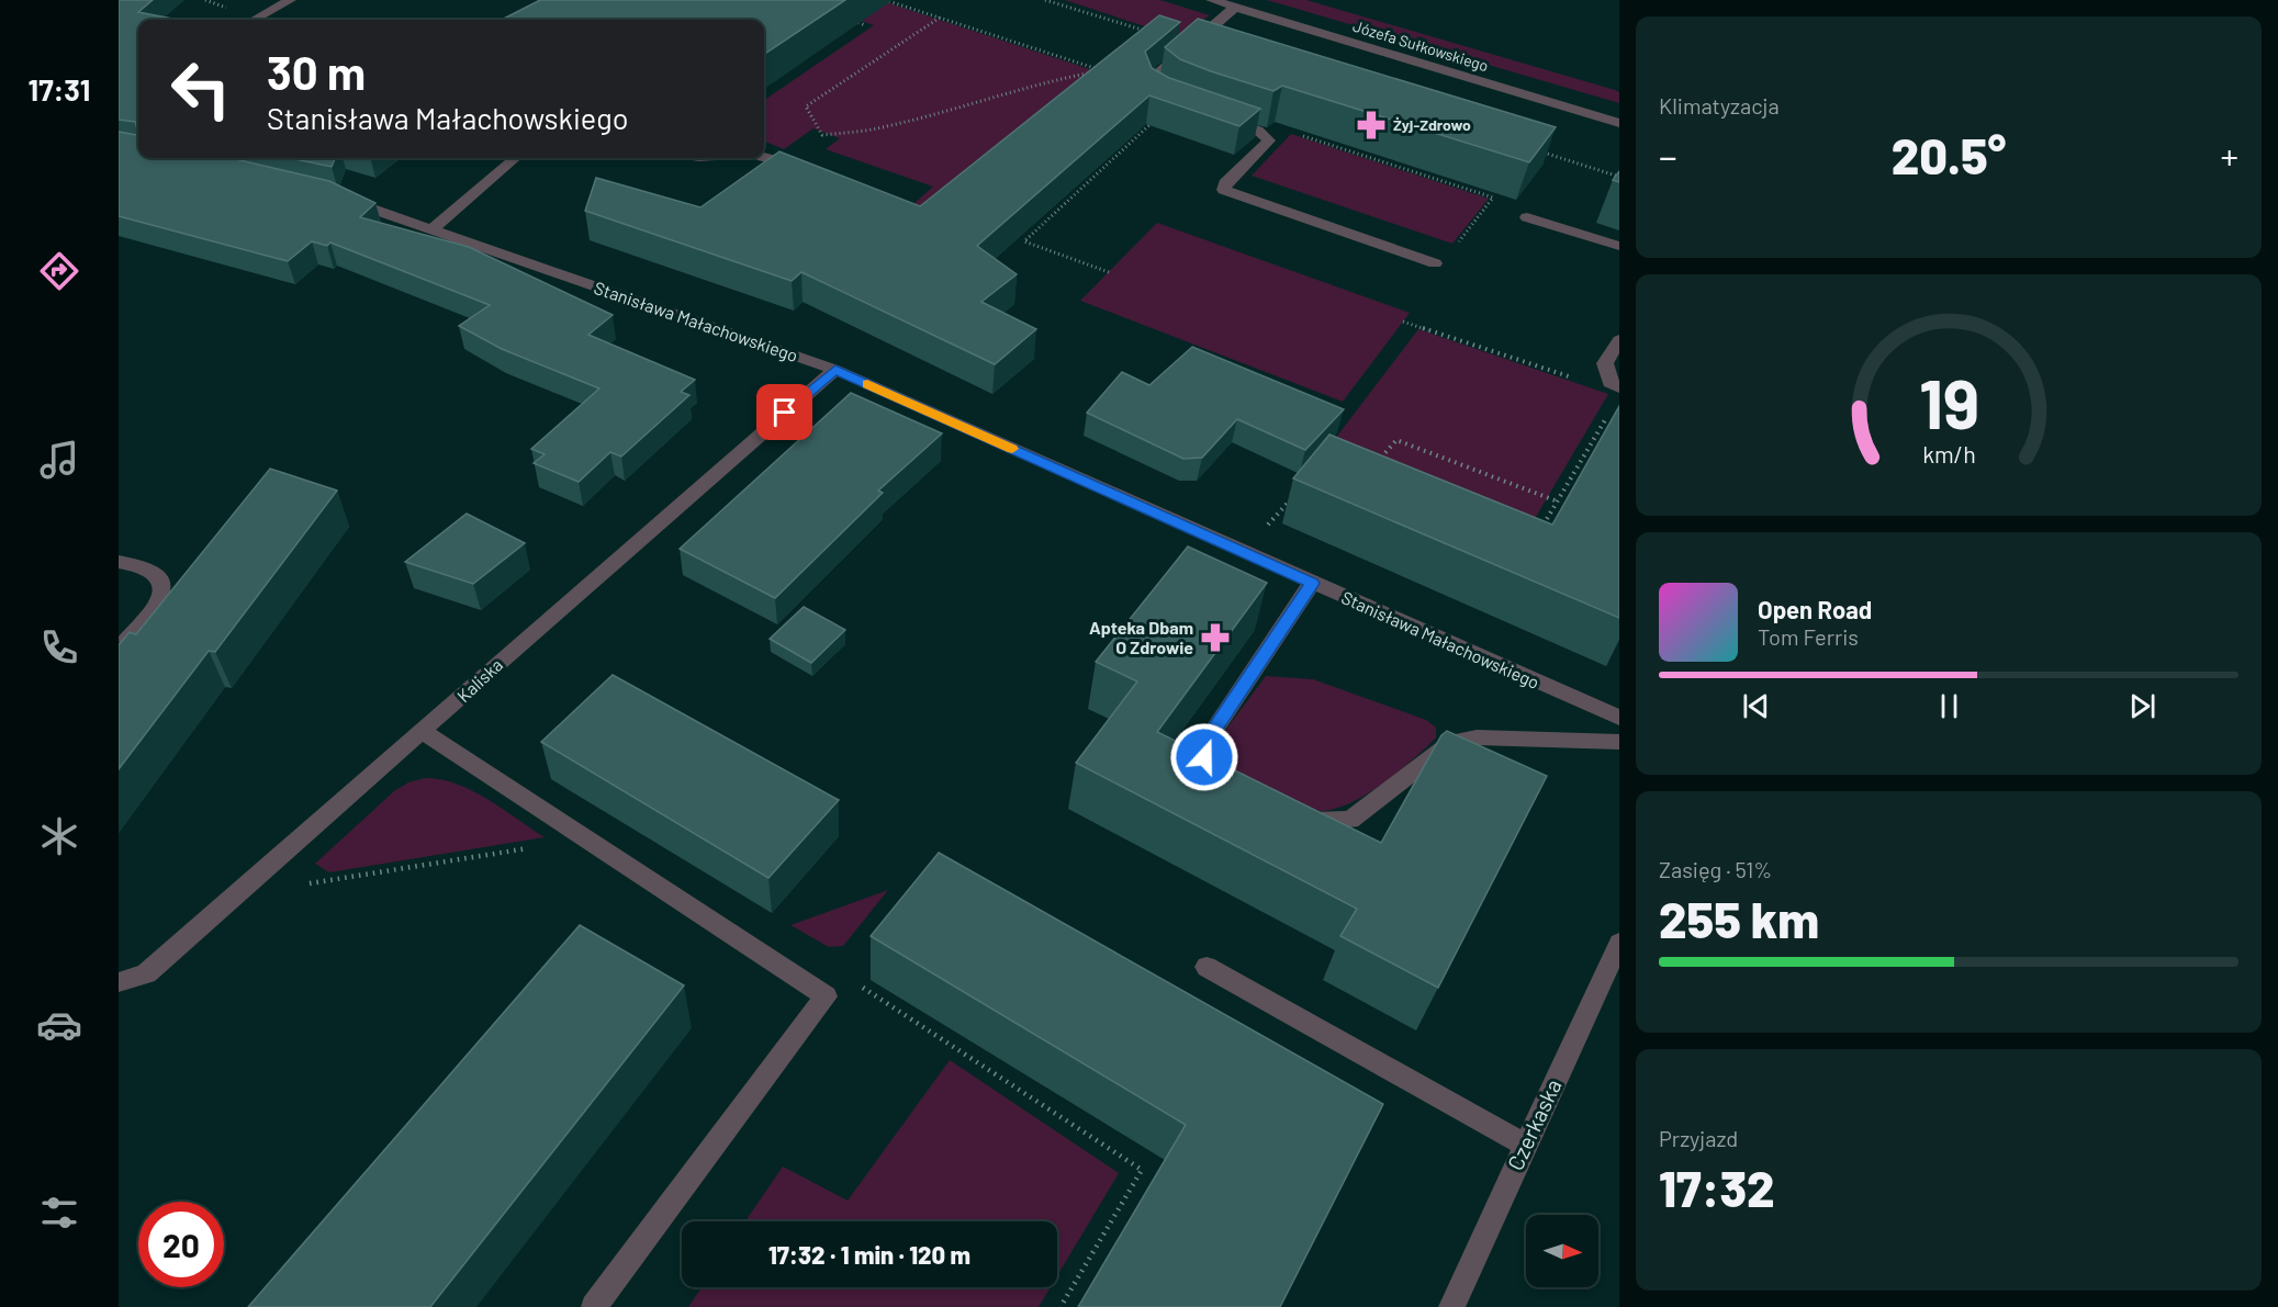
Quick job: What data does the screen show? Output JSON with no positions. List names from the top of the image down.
{
  "streets": {
    "street": [
      "Józefa Sułkowskiego",
      "Stanisława Małachowskiego",
      "Kaliska",
      "Czerkaska"
    ]
  },
  "crossings": [
    ["Stanisława Małachowskiego", "Kaliska"]
  ],
  "places": {
    "pharmacy": ["Żyj-Zdrowo", "Apteka Dbam O Zdrowie"]
  },
  "north": "right",
  "page": {
    "tabs": "17:31",
    "tile": [
      "Klimatyzacja",
      ["Zasięg · 51%", "255 km"],
      ["Przyjazd", "17:32"]
    ],
    "turn": ["30 m", "Stanisława Małachowskiego"],
    "heat": ["−", "20.5°", "+"],
    "song": ["Open Road", "Tom Ferris"],
    "limit": "20",
    "trip": "17:32 · 1 min · 120 m",
    "gauge": ["19", "km/h"]
  }
}
